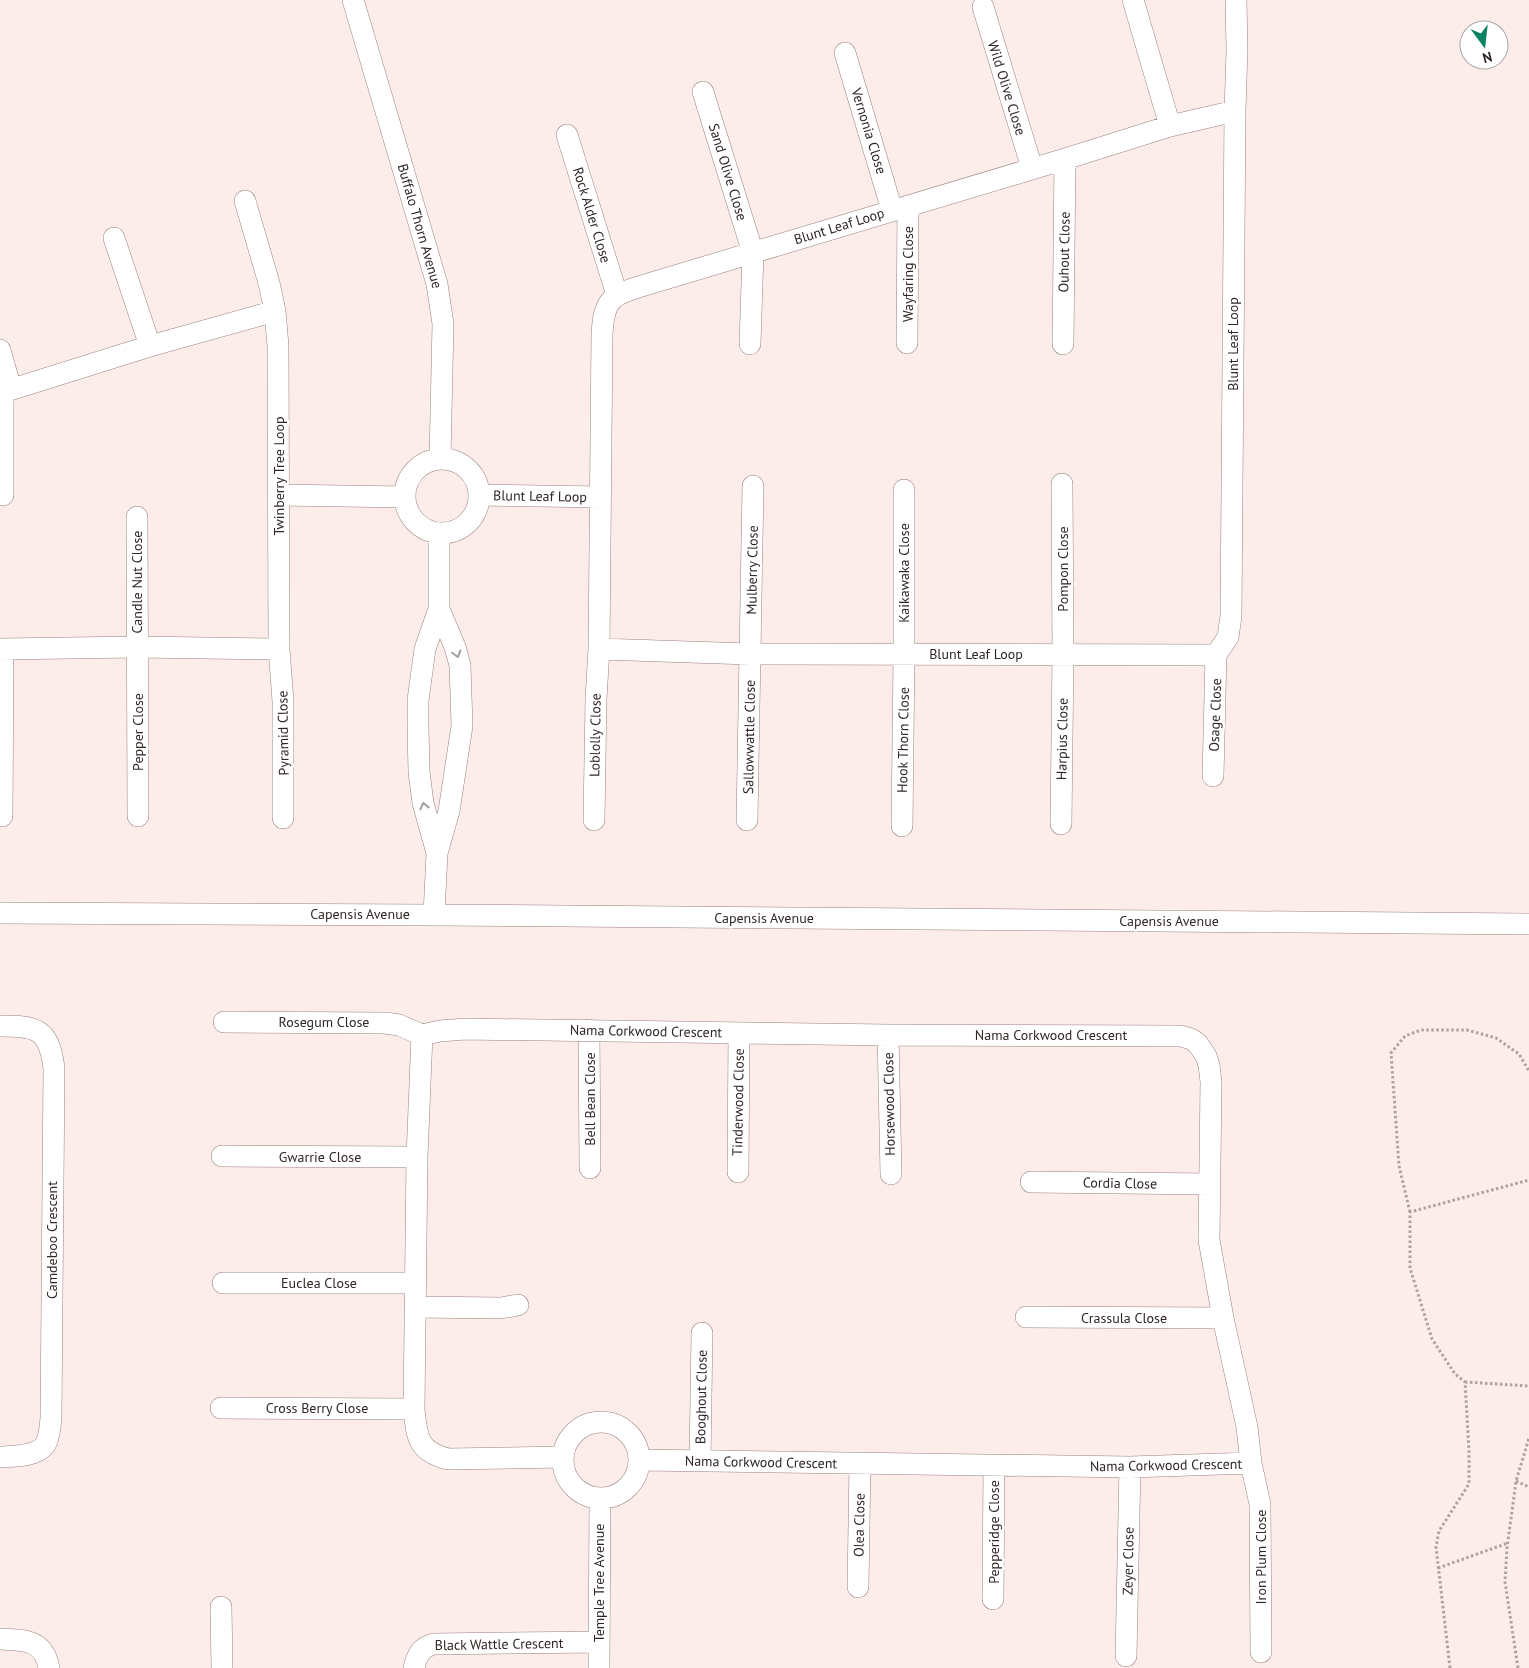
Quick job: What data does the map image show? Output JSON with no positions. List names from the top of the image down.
{
  "streets": {
    "street": [
      "Wild Olive Close",
      "Vernonia Close",
      "Sand Olive Close",
      "Rock Alder Close",
      "Buffalo Thorn Avenue",
      "Blunt Leaf Loop",
      "Ouhout Close",
      "Wayfaring Close",
      "Twinberry Tree Loop",
      "Pompon Close",
      "Mulberry Close",
      "Kaikawaka Close",
      "Candle Nut Close",
      "Osage Close",
      "Pepper Close",
      "Pyramid Close",
      "Loblolly Close",
      "Sallowwattle Close",
      "Harpius Close",
      "Hook Thorn Close",
      "Capensis Avenue",
      "Rosegum Close",
      "Nama Corkwood Crescent",
      "Bell Bean Close",
      "Tinderwood Close",
      "Horsewood Close",
      "Gwarrie Close",
      "Cordia Close",
      "Camdeboo Crescent",
      "Euclea Close",
      "Crassula Close",
      "Booghout Close",
      "Cross Berry Close",
      "Olea Close",
      "Pepperidge Close",
      "Iron Plum Close",
      "Zeyer Close",
      "Temple Tree Avenue",
      "Black Wattle Crescent"
    ]
  },
  "crossings": [
    ["Wild Olive Close", "Blunt Leaf Loop"],
    ["Vernonia Close", "Blunt Leaf Loop"],
    ["Vernonia Close", "Wayfaring Close"],
    ["Sand Olive Close", "Blunt Leaf Loop"],
    ["Rock Alder Close", "Blunt Leaf Loop"],
    ["Buffalo Thorn Avenue", "Blunt Leaf Loop"],
    ["Blunt Leaf Loop", "Ouhout Close"],
    ["Blunt Leaf Loop", "Wayfaring Close"],
    ["Blunt Leaf Loop", "Pompon Close"],
    ["Blunt Leaf Loop", "Mulberry Close"],
    ["Blunt Leaf Loop", "Kaikawaka Close"],
    ["Blunt Leaf Loop", "Osage Close"],
    ["Blunt Leaf Loop", "Loblolly Close"],
    ["Blunt Leaf Loop", "Sallowwattle Close"],
    ["Blunt Leaf Loop", "Harpius Close"],
    ["Blunt Leaf Loop", "Hook Thorn Close"],
    ["Twinberry Tree Loop", "Pyramid Close"],
    ["Pompon Close", "Harpius Close"],
    ["Mulberry Close", "Sallowwattle Close"],
    ["Kaikawaka Close", "Hook Thorn Close"],
    ["Candle Nut Close", "Pepper Close"],
    ["Rosegum Close", "Nama Corkwood Crescent"],
    ["Nama Corkwood Crescent", "Bell Bean Close"],
    ["Nama Corkwood Crescent", "Tinderwood Close"],
    ["Nama Corkwood Crescent", "Horsewood Close"],
    ["Nama Corkwood Crescent", "Cordia Close"],
    ["Nama Corkwood Crescent", "Crassula Close"],
    ["Nama Corkwood Crescent", "Booghout Close"],
    ["Nama Corkwood Crescent", "Olea Close"],
    ["Nama Corkwood Crescent", "Pepperidge Close"],
    ["Nama Corkwood Crescent", "Iron Plum Close"],
    ["Nama Corkwood Crescent", "Zeyer Close"],
    ["Nama Corkwood Crescent", "Temple Tree Avenue"],
    ["Temple Tree Avenue", "Black Wattle Crescent"]
  ],
  "north": "bottom"
}
